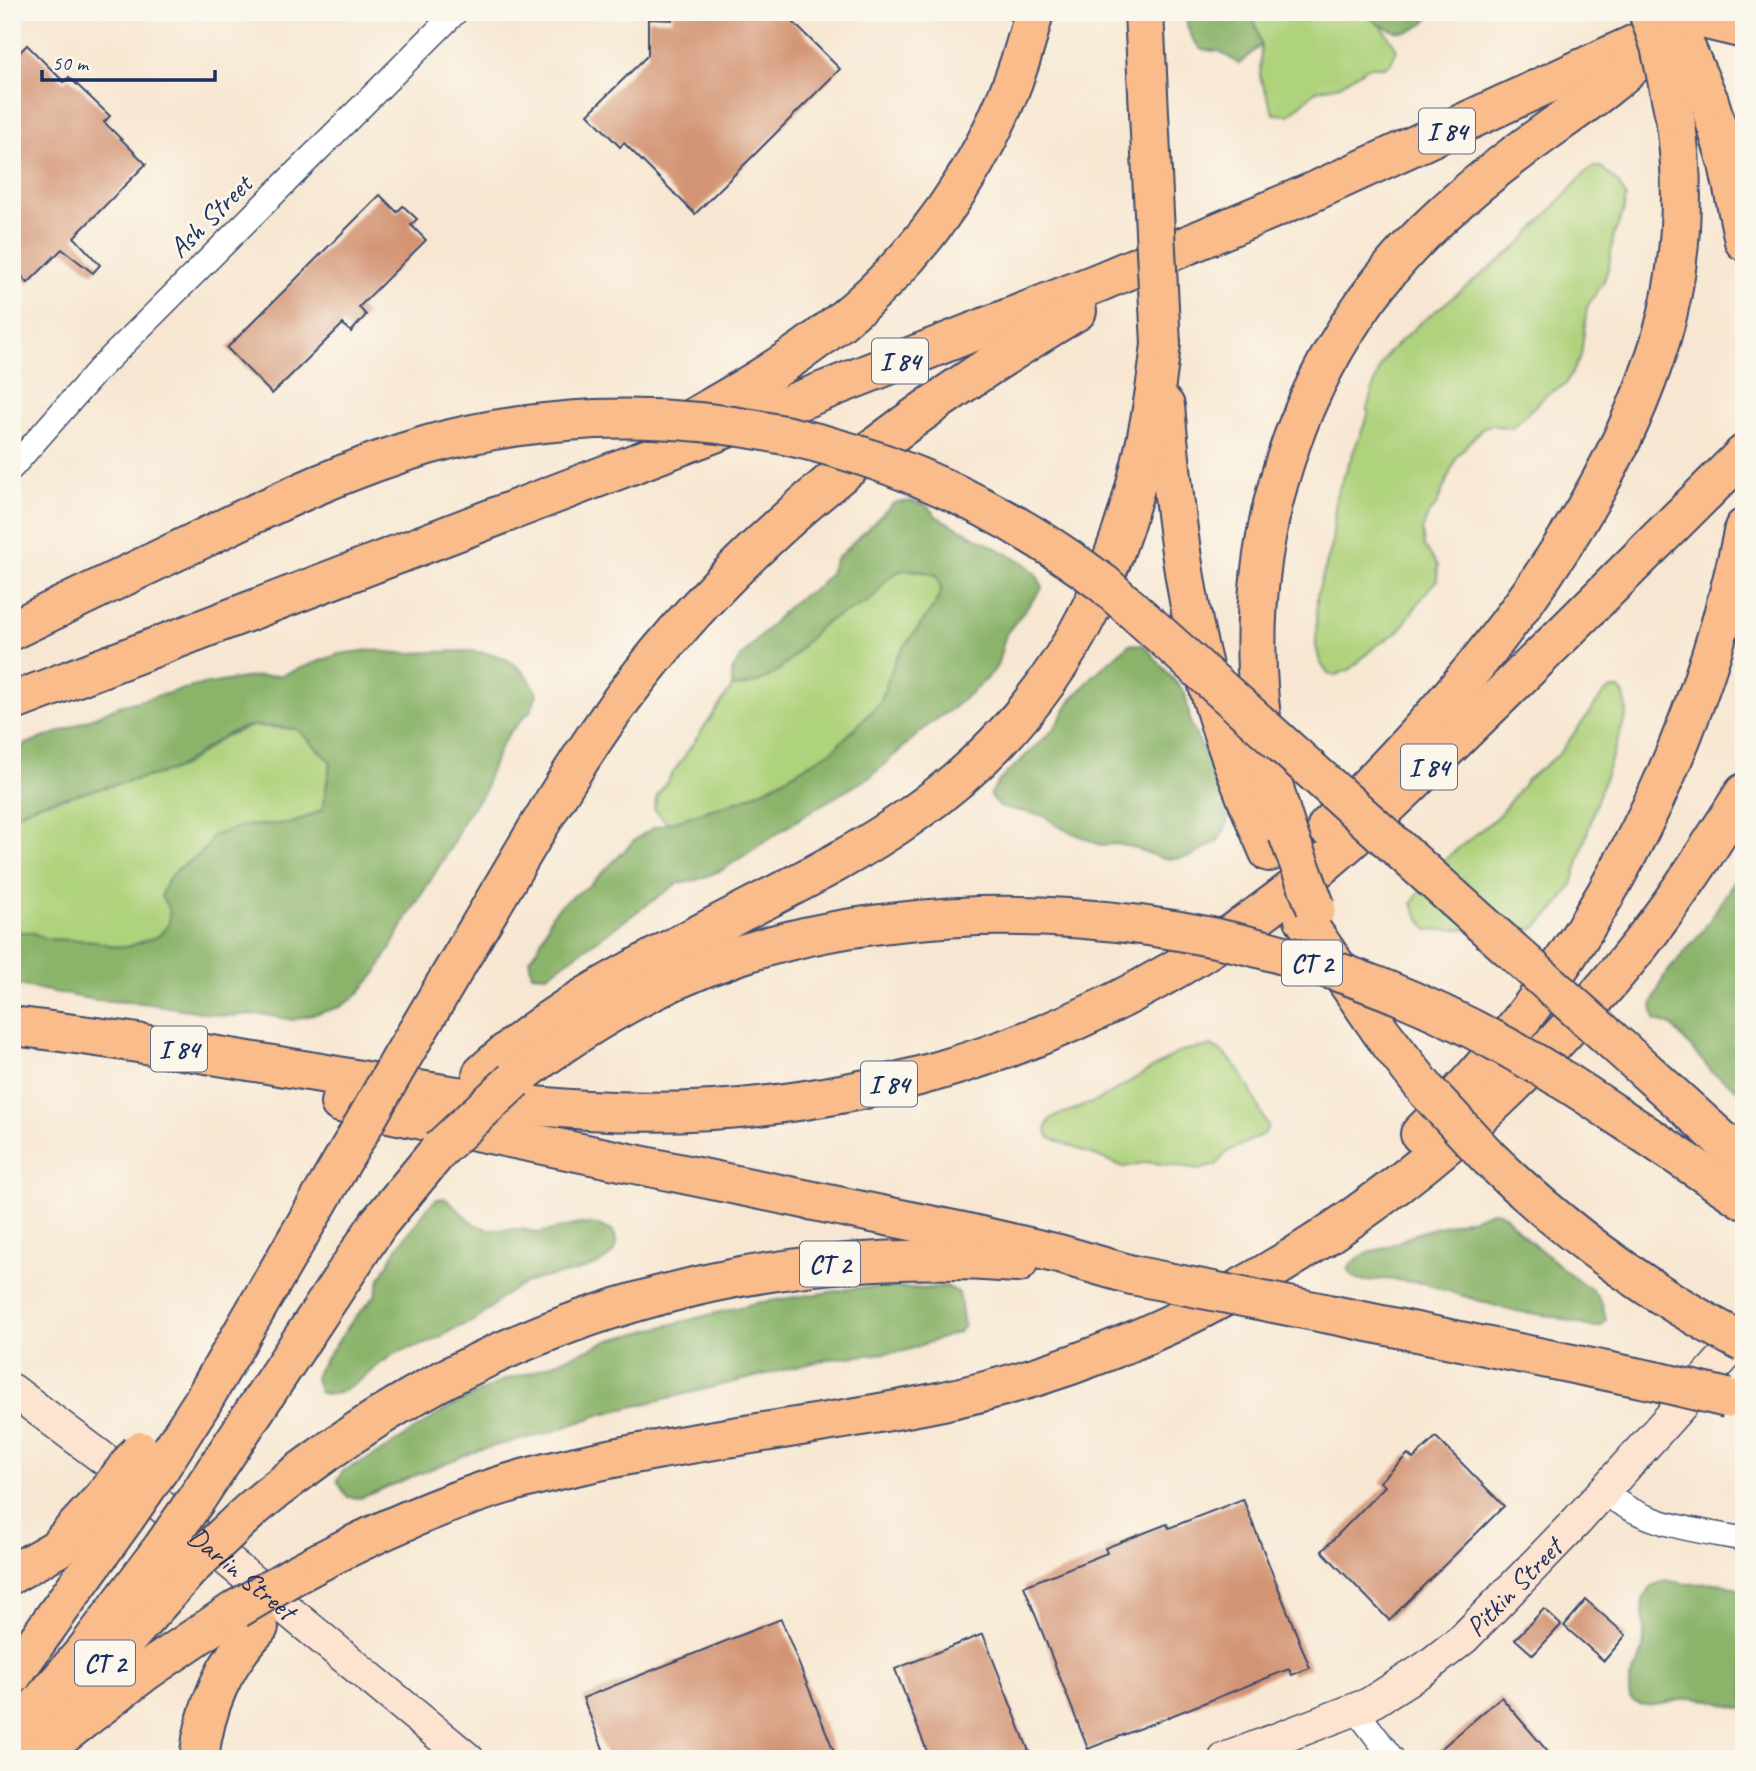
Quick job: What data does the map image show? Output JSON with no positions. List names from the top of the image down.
{
  "streets": {
    "highway": ["I 84", "CT 2"],
    "main road": ["Darlin Street", "Pitkin Street"],
    "street": ["Ash Street"]
  },
  "scale_bar": "50 m"
}
